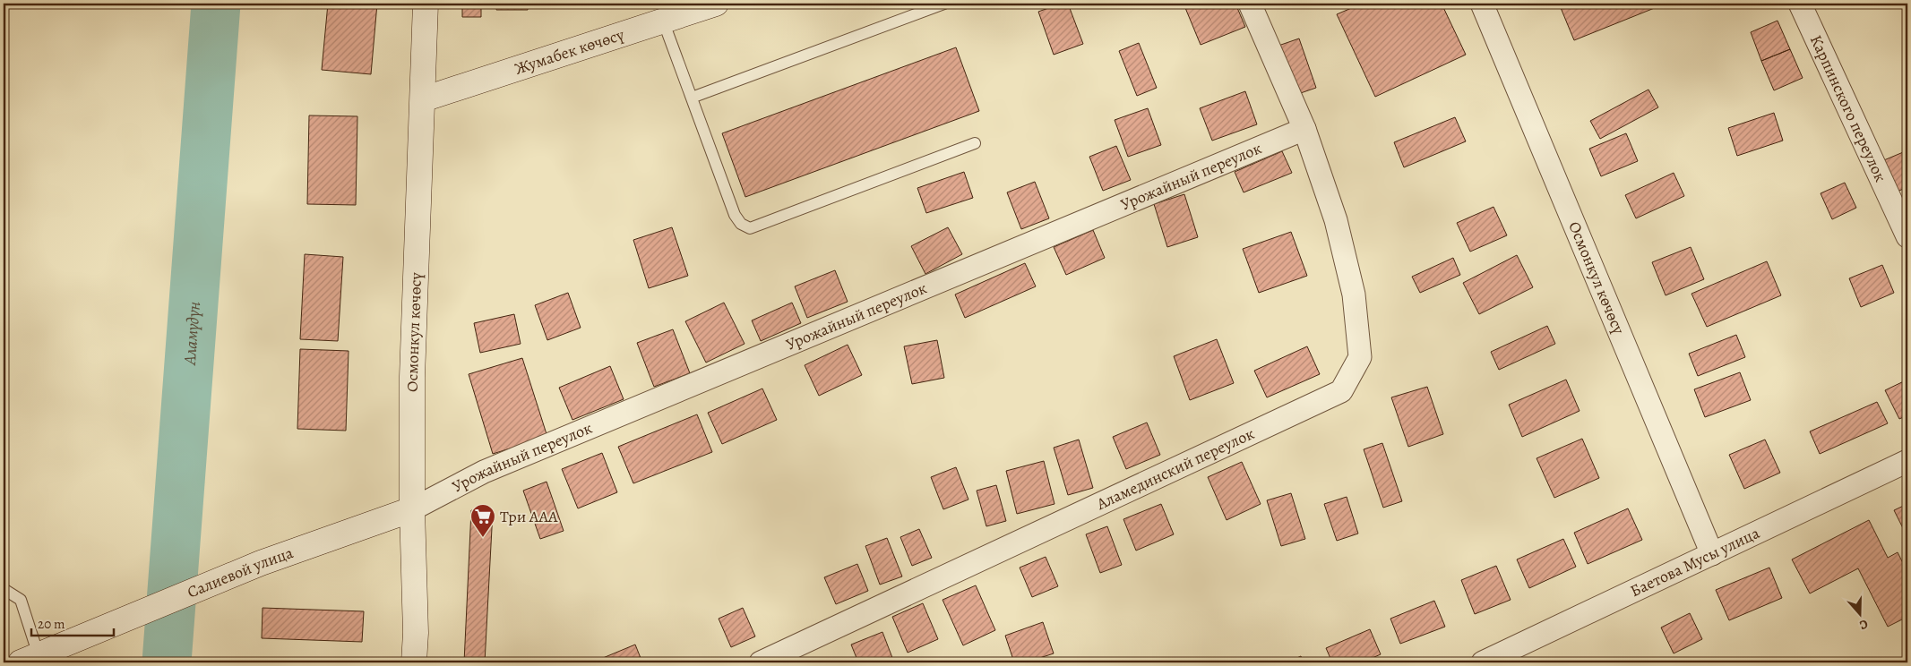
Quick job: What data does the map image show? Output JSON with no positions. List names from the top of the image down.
{
  "streets": {
    "main road": ["Жумабек көчөсү", "Осмонкул көчөсү", "Салиевой улица"],
    "street": [
      "Карпинского переулок",
      "Урожайный переулок",
      "Аламединский переулок",
      "Баетова Мусы улица"
    ]
  },
  "crossings": [
    ["Жумабек көчөсү", "Осмонкул көчөсү"],
    ["Урожайный переулок", "Осмонкул көчөсү"],
    ["Урожайный переулок", "Аламединский переулок"],
    ["Урожайный переулок", "Салиевой улица"],
    ["Осмонкул көчөсү", "Баетова Мусы улица"],
    ["Осмонкул көчөсү", "Салиевой улица"]
  ],
  "water": ["Аламүдүн"],
  "places": {
    "supermarket": ["Три ААА"]
  },
  "scale_bar": "20 m",
  "north": "bottom"
}
